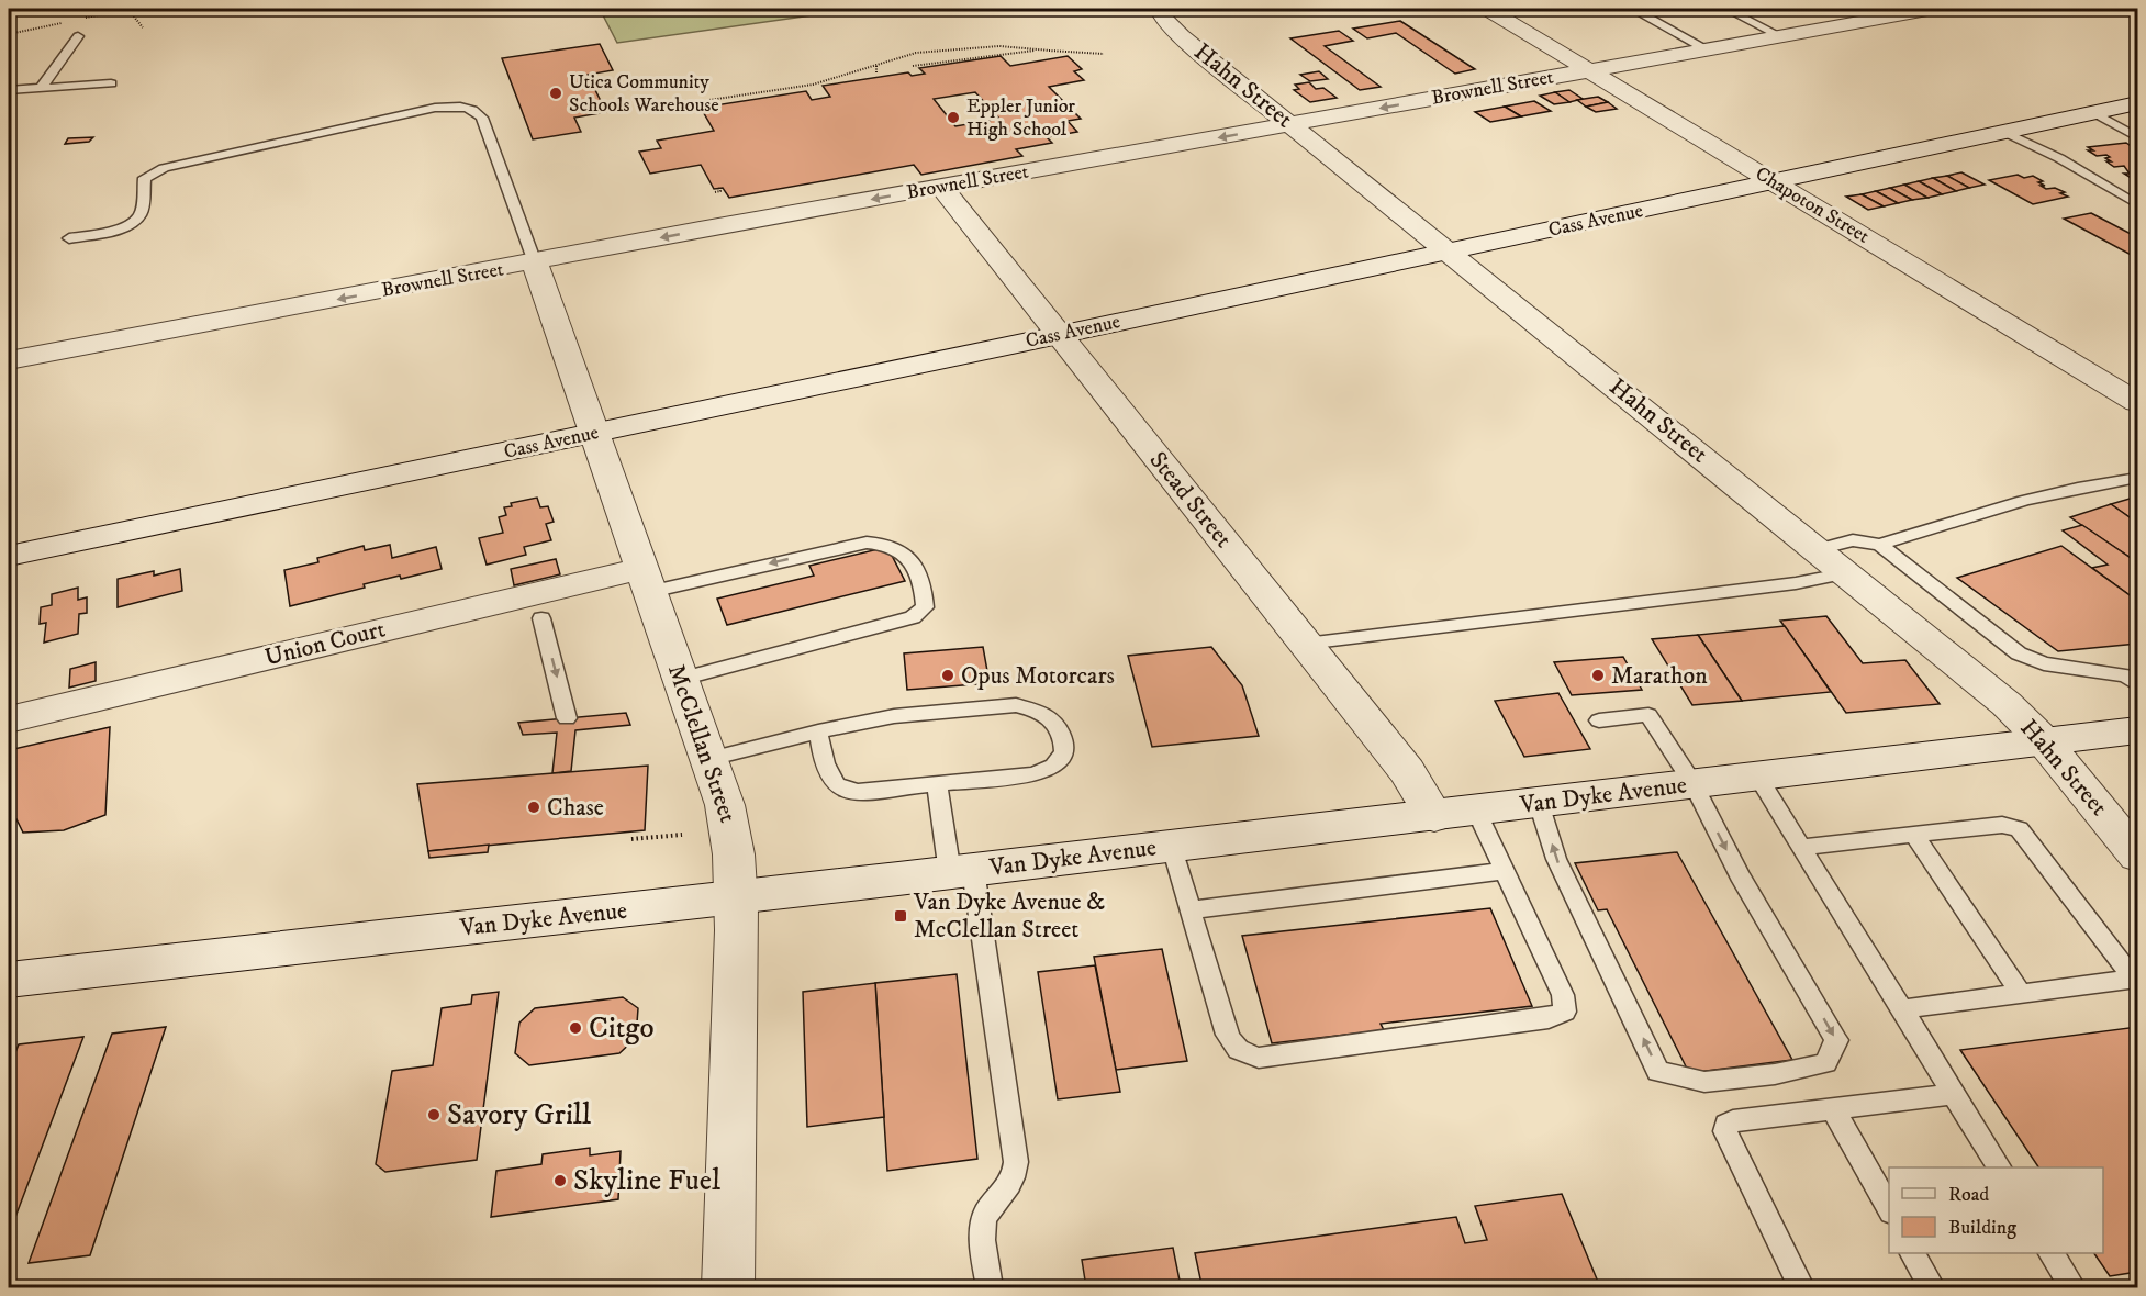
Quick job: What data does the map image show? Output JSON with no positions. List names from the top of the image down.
{
  "streets": {
    "street": [
      "Hahn Street",
      "Brownell Street",
      "Chapoton Street",
      "Cass Avenue",
      "Stead Street",
      "Union Court",
      "McClellan Street",
      "Van Dyke Avenue"
    ]
  },
  "crossings": [
    ["Hahn Street", "Brownell Street"],
    ["Hahn Street", "Cass Avenue"],
    ["Hahn Street", "Van Dyke Avenue"],
    ["Brownell Street", "Chapoton Street"],
    ["Brownell Street", "Stead Street"],
    ["Brownell Street", "McClellan Street"],
    ["Chapoton Street", "Cass Avenue"],
    ["Cass Avenue", "Stead Street"],
    ["Cass Avenue", "McClellan Street"],
    ["Stead Street", "Van Dyke Avenue"],
    ["Union Court", "McClellan Street"],
    ["McClellan Street", "Van Dyke Avenue"]
  ],
  "one_way": ["Brownell Street"],
  "places": {
    "other": [
      "Utica Community Schools Warehouse",
      "Eppler Junior High School",
      "Opus Motorcars",
      "Marathon",
      "Chase",
      "Citgo",
      "Savory Grill",
      "Skyline Fuel"
    ],
    "transit": ["Van Dyke Avenue & McClellan Street"]
  },
  "legend": ["Road", "Building"]
}
